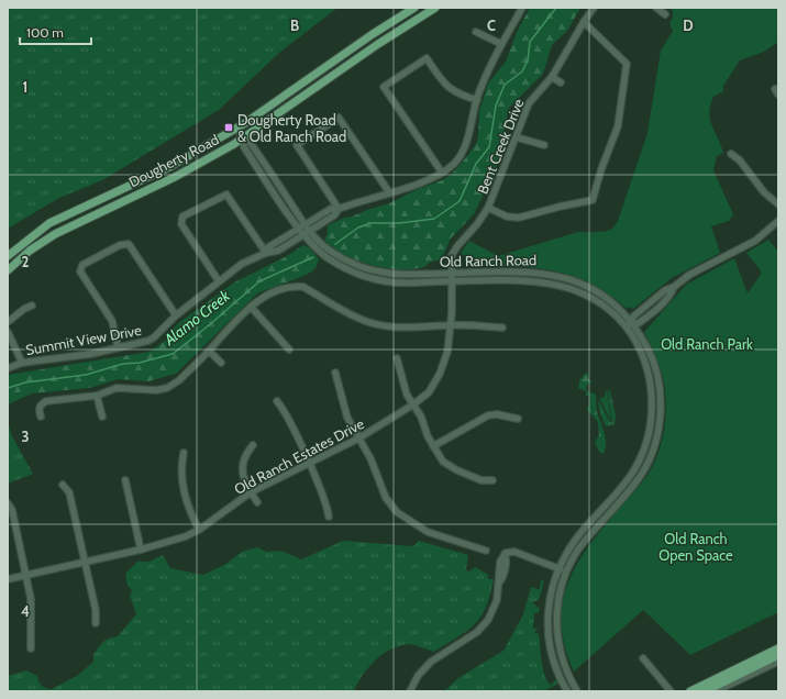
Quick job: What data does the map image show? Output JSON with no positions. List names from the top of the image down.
{
  "streets": {
    "main road": ["Dougherty Road"],
    "street": [
      "Bent Creek Drive",
      "Old Ranch Road",
      "Summit View Drive",
      "Old Ranch Estates Drive"
    ]
  },
  "crossings": [
    ["Bent Creek Drive", "Old Ranch Road"],
    ["Bent Creek Drive", "Old Ranch Estates Drive"],
    ["Dougherty Road", "Old Ranch Road"],
    ["Old Ranch Road", "Summit View Drive"],
    ["Old Ranch Road", "Old Ranch Estates Drive"]
  ],
  "water": ["Alamo Creek"],
  "parks": ["Old Ranch Park", "Old Ranch Open Space"],
  "places": {
    "transit": ["Dougherty Road & Old Ranch Road"]
  },
  "scale_bar": "100 m",
  "grid": {
    "columns": ["B", "C", "D"],
    "rows": [
      "1",
      "2",
      "3",
      "4"
    ]
  }
}
